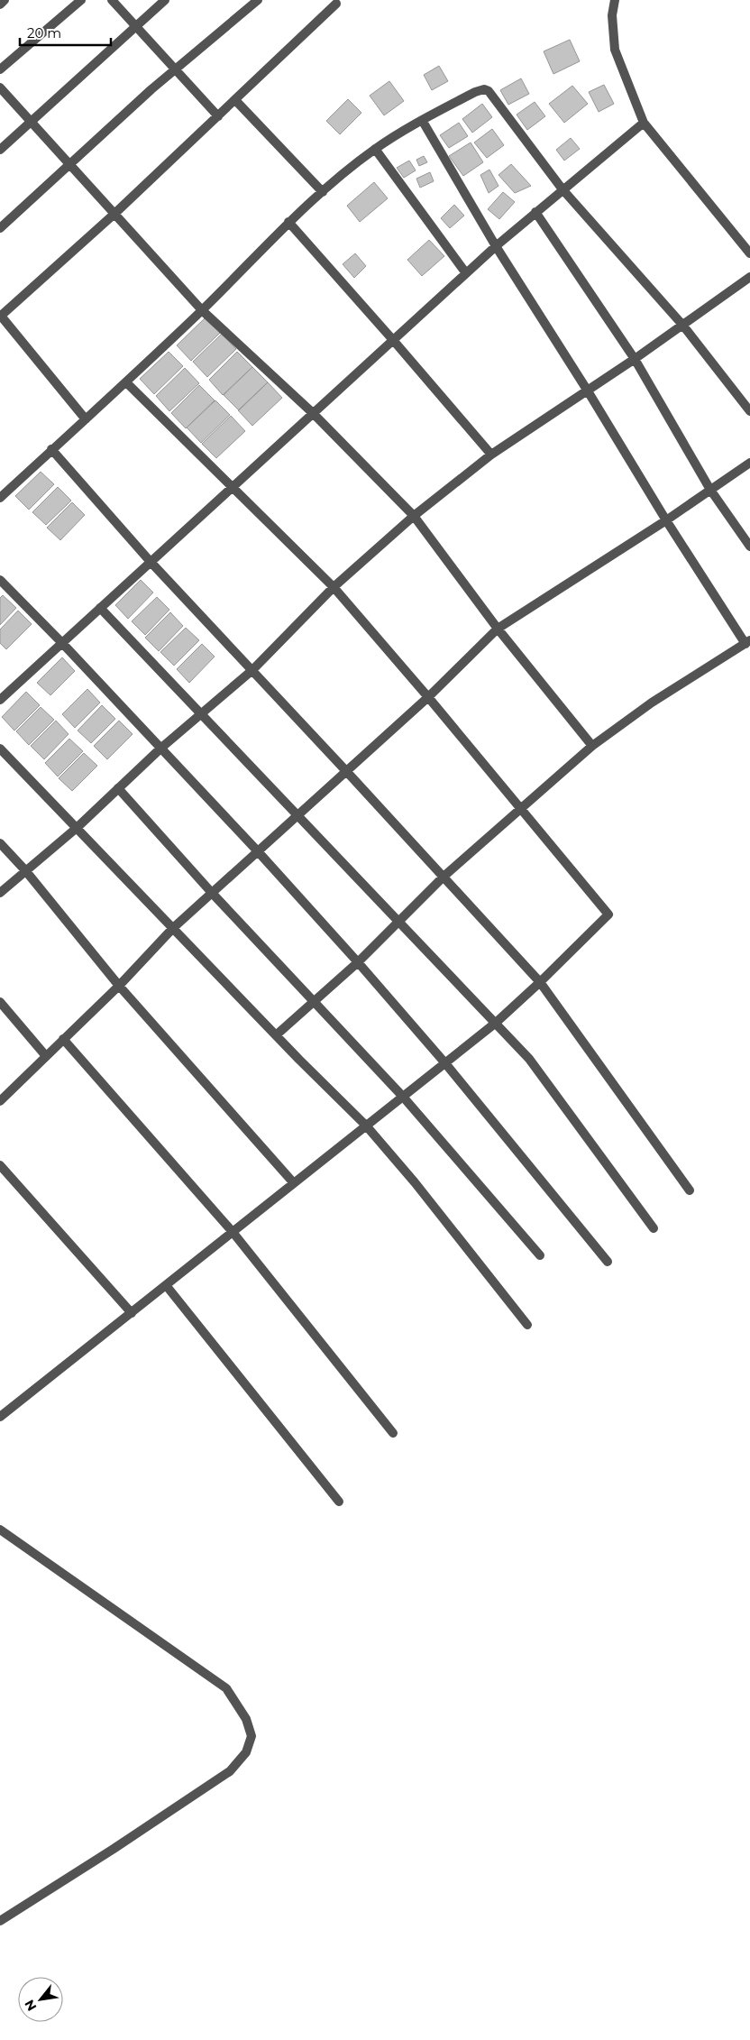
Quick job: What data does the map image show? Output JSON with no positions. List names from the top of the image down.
{
  "scale_bar": "20 m",
  "north": "bottom left"
}
